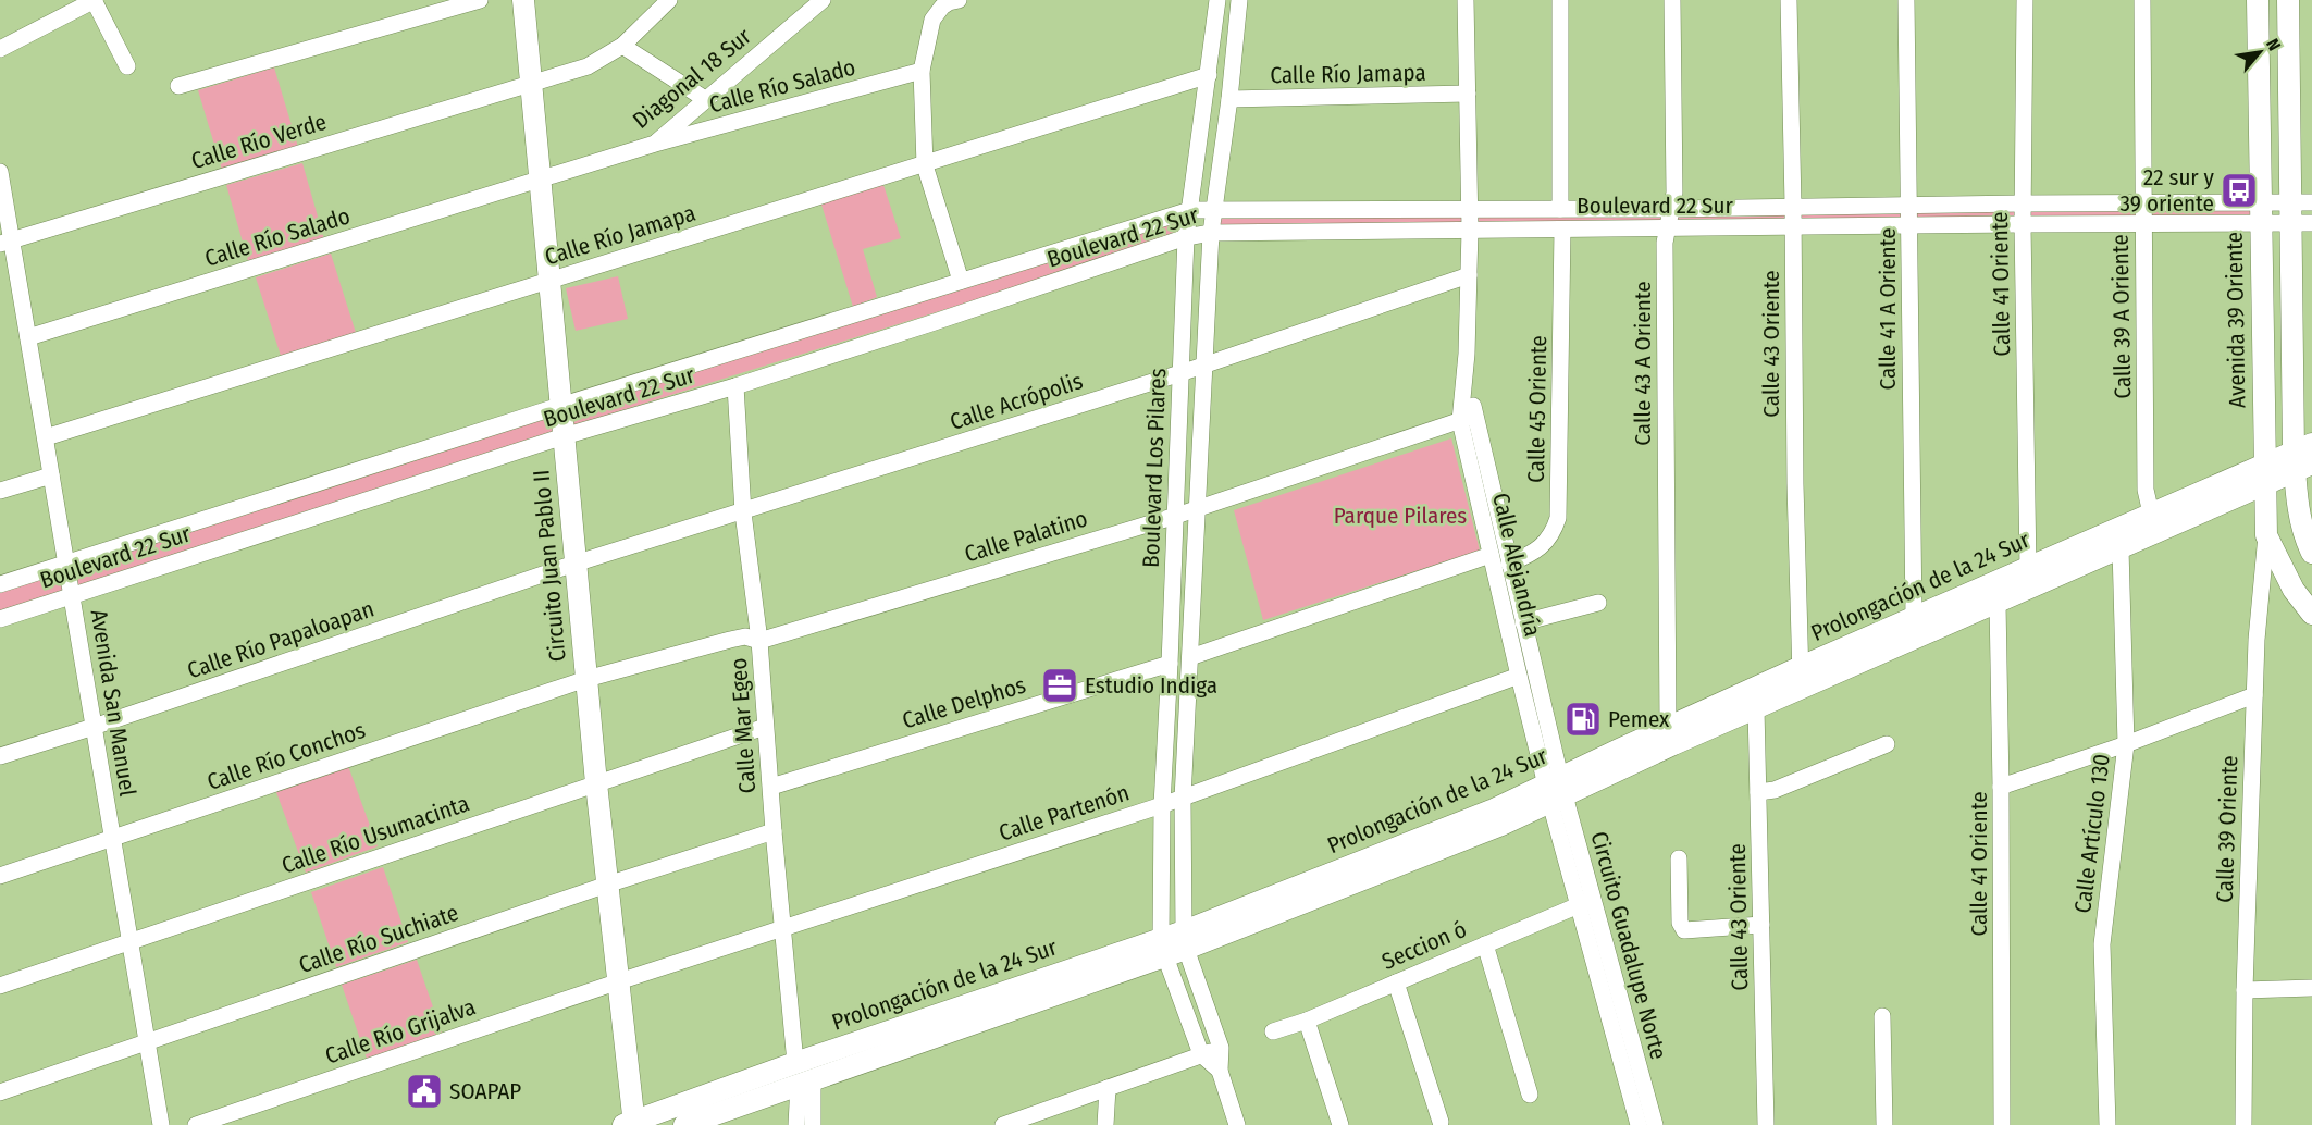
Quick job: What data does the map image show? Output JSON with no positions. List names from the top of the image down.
{
  "streets": {
    "main road": ["Avenida 39 Oriente", "Circuito Juan Pablo II", "Prolongación de la 24 Sur"],
    "street": [
      "Calle Río Jamapa",
      "Diagonal 18 Sur",
      "Calle Río Salado",
      "Calle Río Verde",
      "Boulevard 22 Sur",
      "Calle 41 Oriente",
      "Calle 41 A Oriente",
      "Calle 39 A Oriente",
      "Calle 43 Oriente",
      "Calle 43 A Oriente",
      "Calle Acrópolis",
      "Calle 45 Oriente",
      "Boulevard Los Pilares",
      "Calle Palatino",
      "Calle Alejandría",
      "Calle Río Papaloapan",
      "Avenida San Manuel",
      "Calle Delphos",
      "Calle Mar Egeo",
      "Calle Río Conchos",
      "Calle Partenón",
      "Calle 39 Oriente",
      "Calle Artículo 130",
      "Calle Río Usumacinta",
      "Calle Río Suchiate",
      "Seccion ó",
      "Circuito Guadalupe Norte",
      "Calle Río Grijalva"
    ]
  },
  "crossings": [
    ["Calle Río Jamapa", "Boulevard Los Pilares"],
    ["Calle Río Jamapa", "Calle Alejandría"],
    ["Calle Río Jamapa", "Circuito Juan Pablo II"],
    ["Calle Río Jamapa", "Avenida San Manuel"],
    ["Diagonal 18 Sur", "Calle Río Salado"],
    ["Diagonal 18 Sur", "Circuito Juan Pablo II"],
    ["Calle Río Salado", "Circuito Juan Pablo II"],
    ["Calle Río Salado", "Avenida San Manuel"],
    ["Calle Río Verde", "Circuito Juan Pablo II"],
    ["Calle Río Verde", "Avenida San Manuel"],
    ["Boulevard 22 Sur", "Calle 41 Oriente"],
    ["Boulevard 22 Sur", "Calle 41 A Oriente"],
    ["Boulevard 22 Sur", "Calle 39 A Oriente"],
    ["Boulevard 22 Sur", "Avenida 39 Oriente"],
    ["Boulevard 22 Sur", "Calle 43 Oriente"],
    ["Boulevard 22 Sur", "Calle 43 A Oriente"],
    ["Boulevard 22 Sur", "Calle 45 Oriente"],
    ["Boulevard 22 Sur", "Boulevard Los Pilares"],
    ["Boulevard 22 Sur", "Calle Alejandría"],
    ["Boulevard 22 Sur", "Circuito Juan Pablo II"],
    ["Boulevard 22 Sur", "Avenida San Manuel"],
    ["Boulevard 22 Sur", "Calle Mar Egeo"],
    ["Calle 41 Oriente", "Prolongación de la 24 Sur"],
    ["Calle 41 A Oriente", "Prolongación de la 24 Sur"],
    ["Calle 39 A Oriente", "Prolongación de la 24 Sur"],
    ["Avenida 39 Oriente", "Prolongación de la 24 Sur"],
    ["Avenida 39 Oriente", "Calle 39 Oriente"],
    ["Calle 43 Oriente", "Prolongación de la 24 Sur"],
    ["Calle 43 A Oriente", "Prolongación de la 24 Sur"],
    ["Calle Acrópolis", "Boulevard Los Pilares"],
    ["Calle Acrópolis", "Calle Alejandría"],
    ["Calle Acrópolis", "Circuito Juan Pablo II"],
    ["Calle Acrópolis", "Calle Río Papaloapan"],
    ["Calle Acrópolis", "Calle Mar Egeo"],
    ["Calle 45 Oriente", "Calle Alejandría"],
    ["Boulevard Los Pilares", "Calle Palatino"],
    ["Boulevard Los Pilares", "Prolongación de la 24 Sur"],
    ["Boulevard Los Pilares", "Calle Delphos"],
    ["Boulevard Los Pilares", "Calle Partenón"],
    ["Calle Palatino", "Calle Alejandría"],
    ["Calle Palatino", "Circuito Juan Pablo II"],
    ["Calle Palatino", "Calle Mar Egeo"],
    ["Calle Palatino", "Calle Río Conchos"],
    ["Calle Alejandría", "Prolongación de la 24 Sur"],
    ["Calle Alejandría", "Calle Partenón"],
    ["Calle Alejandría", "Circuito Guadalupe Norte"],
    ["Circuito Juan Pablo II", "Prolongación de la 24 Sur"],
    ["Circuito Juan Pablo II", "Calle Río Papaloapan"],
    ["Circuito Juan Pablo II", "Calle Río Conchos"],
    ["Circuito Juan Pablo II", "Calle Partenón"],
    ["Circuito Juan Pablo II", "Calle Río Usumacinta"],
    ["Circuito Juan Pablo II", "Calle Río Suchiate"],
    ["Circuito Juan Pablo II", "Calle Río Grijalva"],
    ["Prolongación de la 24 Sur", "Calle Mar Egeo"],
    ["Prolongación de la 24 Sur", "Calle Artículo 130"],
    ["Prolongación de la 24 Sur", "Circuito Guadalupe Norte"],
    ["Calle Río Papaloapan", "Avenida San Manuel"],
    ["Avenida San Manuel", "Calle Río Conchos"],
    ["Avenida San Manuel", "Calle Río Usumacinta"],
    ["Avenida San Manuel", "Calle Río Suchiate"],
    ["Calle Delphos", "Calle Mar Egeo"],
    ["Calle Mar Egeo", "Calle Partenón"],
    ["Calle Mar Egeo", "Calle Río Usumacinta"],
    ["Calle Mar Egeo", "Calle Río Suchiate"],
    ["Calle Partenón", "Calle Río Grijalva"],
    ["Seccion ó", "Circuito Guadalupe Norte"]
  ],
  "parks": ["Parque Pilares"],
  "places": {
    "bus stop": ["22 sur y 39 oriente"],
    "office": ["Estudio Indiga"],
    "fuel station": ["Pemex"],
    "public building": ["SOAPAP"]
  },
  "north": "top right"
}
